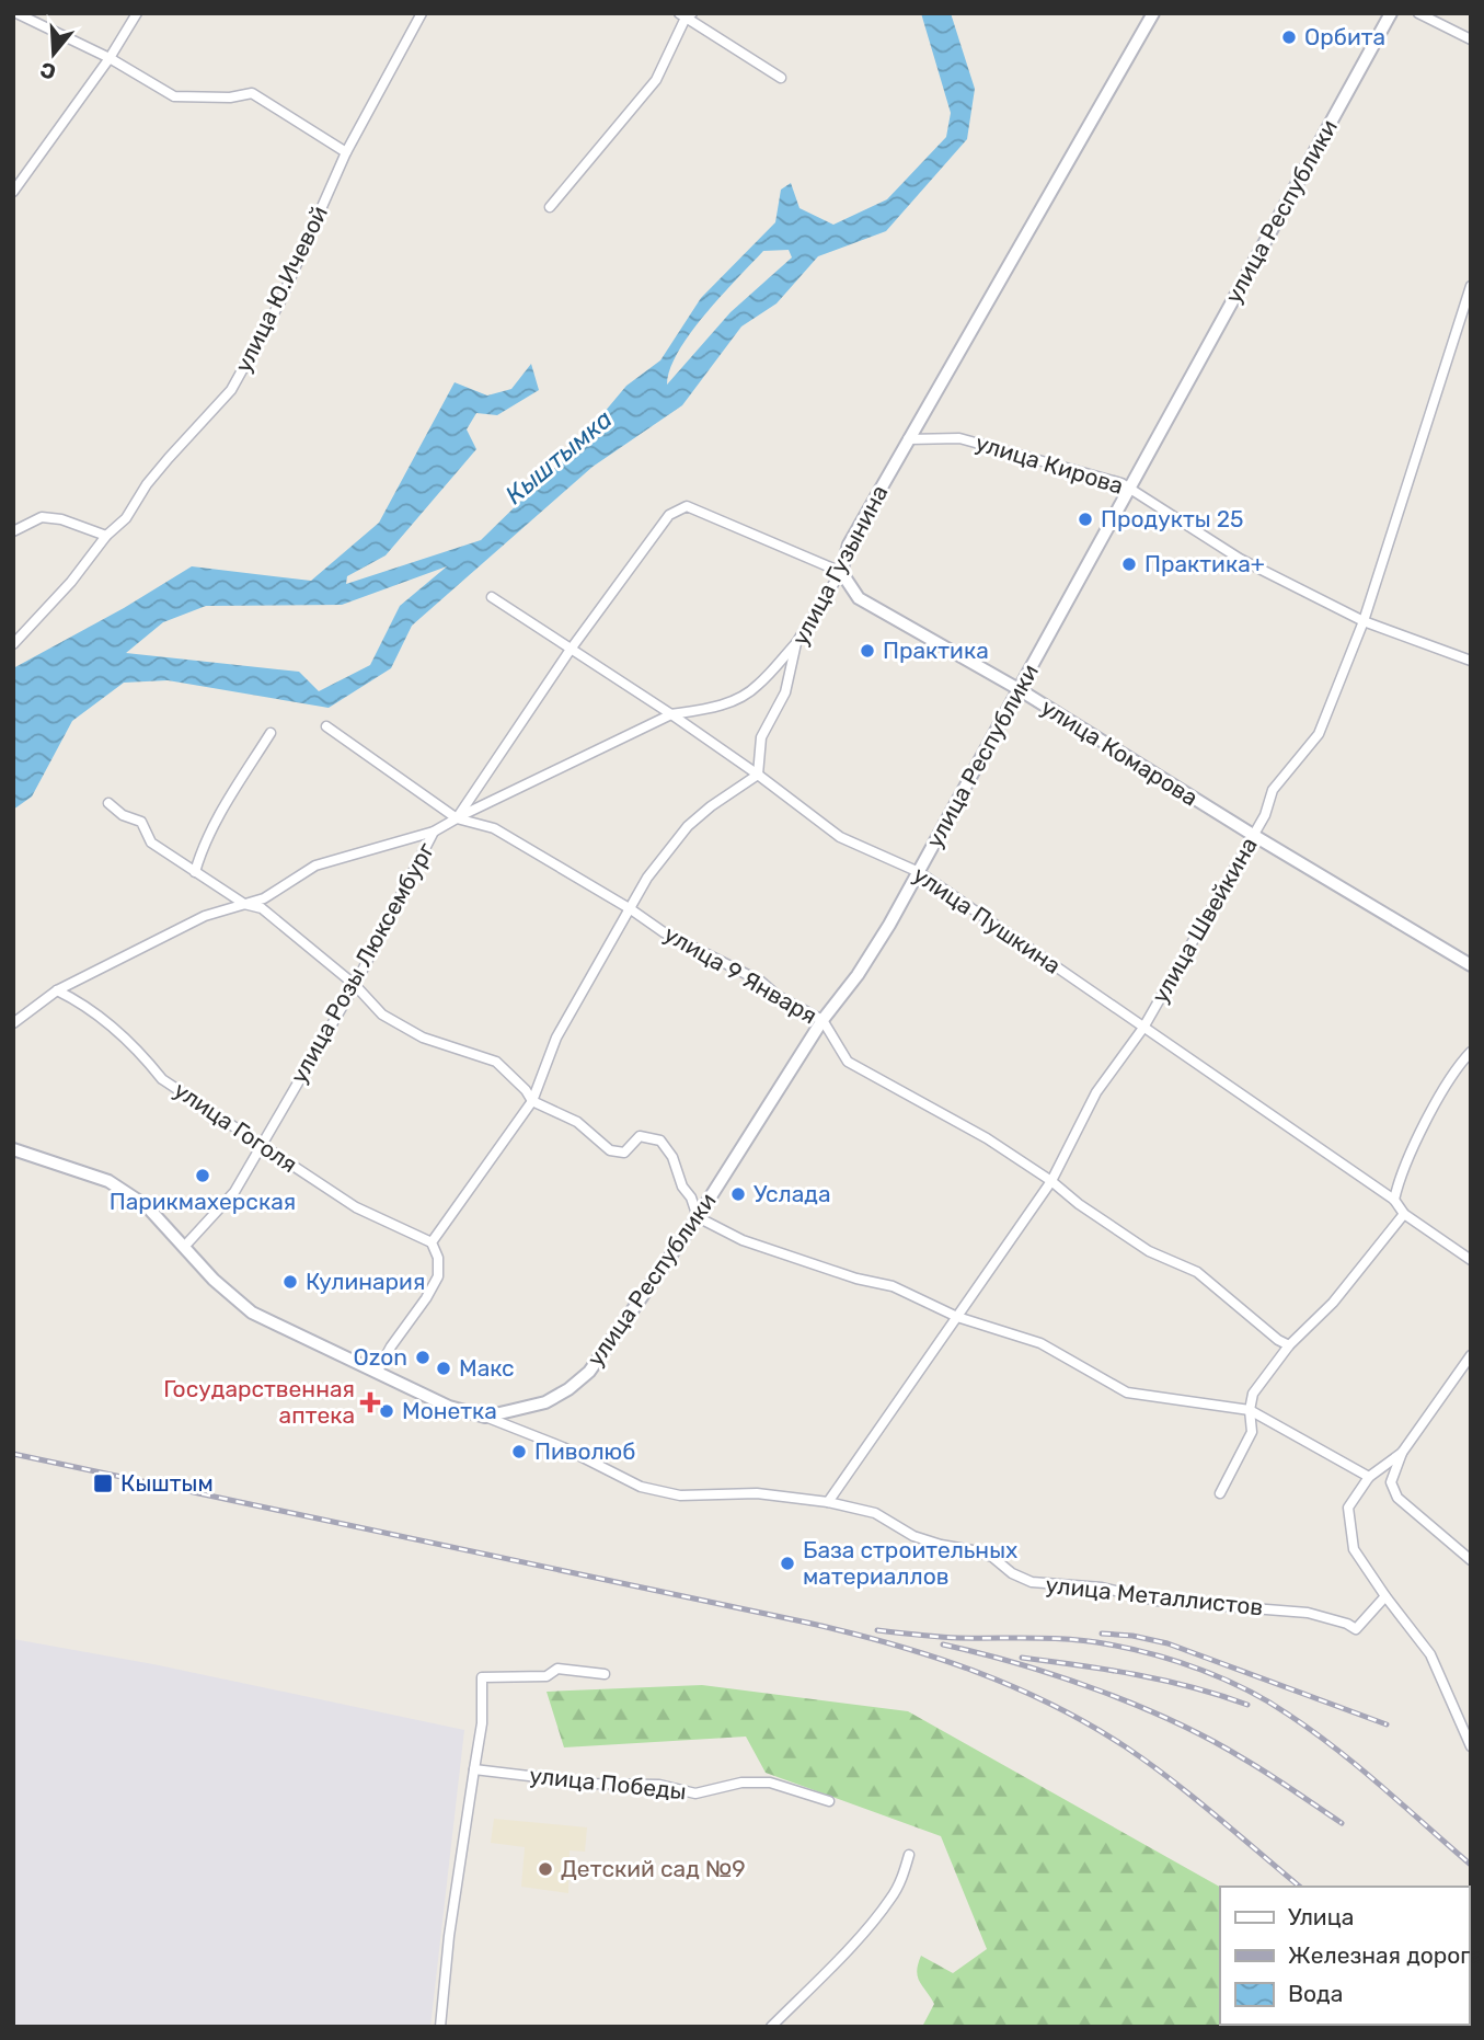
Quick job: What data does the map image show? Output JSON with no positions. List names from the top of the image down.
{
  "streets": {
    "main road": [
      "улица Республики",
      "улица Гузынина",
      "улица Комарова",
      "улица Металлистов"
    ],
    "street": [
      "улица Ю.Ичевой",
      "улица Кирова",
      "улица Пушкина",
      "улица Швейкина",
      "улица Розы Люксембург",
      "улица 9 Января",
      "улица Гоголя",
      "улица Победы"
    ]
  },
  "crossings": [
    ["улица Республики", "улица Кирова"],
    ["улица Республики", "улица Комарова"],
    ["улица Республики", "улица Пушкина"],
    ["улица Республики", "улица 9 Января"],
    ["улица Республики", "улица Металлистов"],
    ["улица Кирова", "улица Гузынина"],
    ["улица Кирова", "улица Швейкина"],
    ["улица Гузынина", "улица Комарова"],
    ["улица Гузынина", "улица Пушкина"],
    ["улица Комарова", "улица Швейкина"],
    ["улица Комарова", "улица Розы Люксембург"],
    ["улица Пушкина", "улица Швейкина"],
    ["улица Пушкина", "улица Розы Люксембург"],
    ["улица Швейкина", "улица 9 Января"],
    ["улица Швейкина", "улица Металлистов"],
    ["улица Розы Люксембург", "улица 9 Января"],
    ["улица Розы Люксембург", "улица Гоголя"],
    ["улица Розы Люксембург", "улица Металлистов"]
  ],
  "water": ["Кыштымка"],
  "places": {
    "other": [
      "Орбита",
      "Продукты 25",
      "Практика+",
      "Практика",
      "Парикмахерская",
      "Услада",
      "Кулинария",
      "Ozon",
      "Макс",
      "Монетка",
      "Пиволюб",
      "База cтроительных материаллов",
      "Детский сад №9"
    ],
    "health": ["Государственная аптека"],
    "transit": ["Кыштым"]
  },
  "legend": ["Улица", "Железная дорога", "Вода"],
  "north": "bottom"
}
